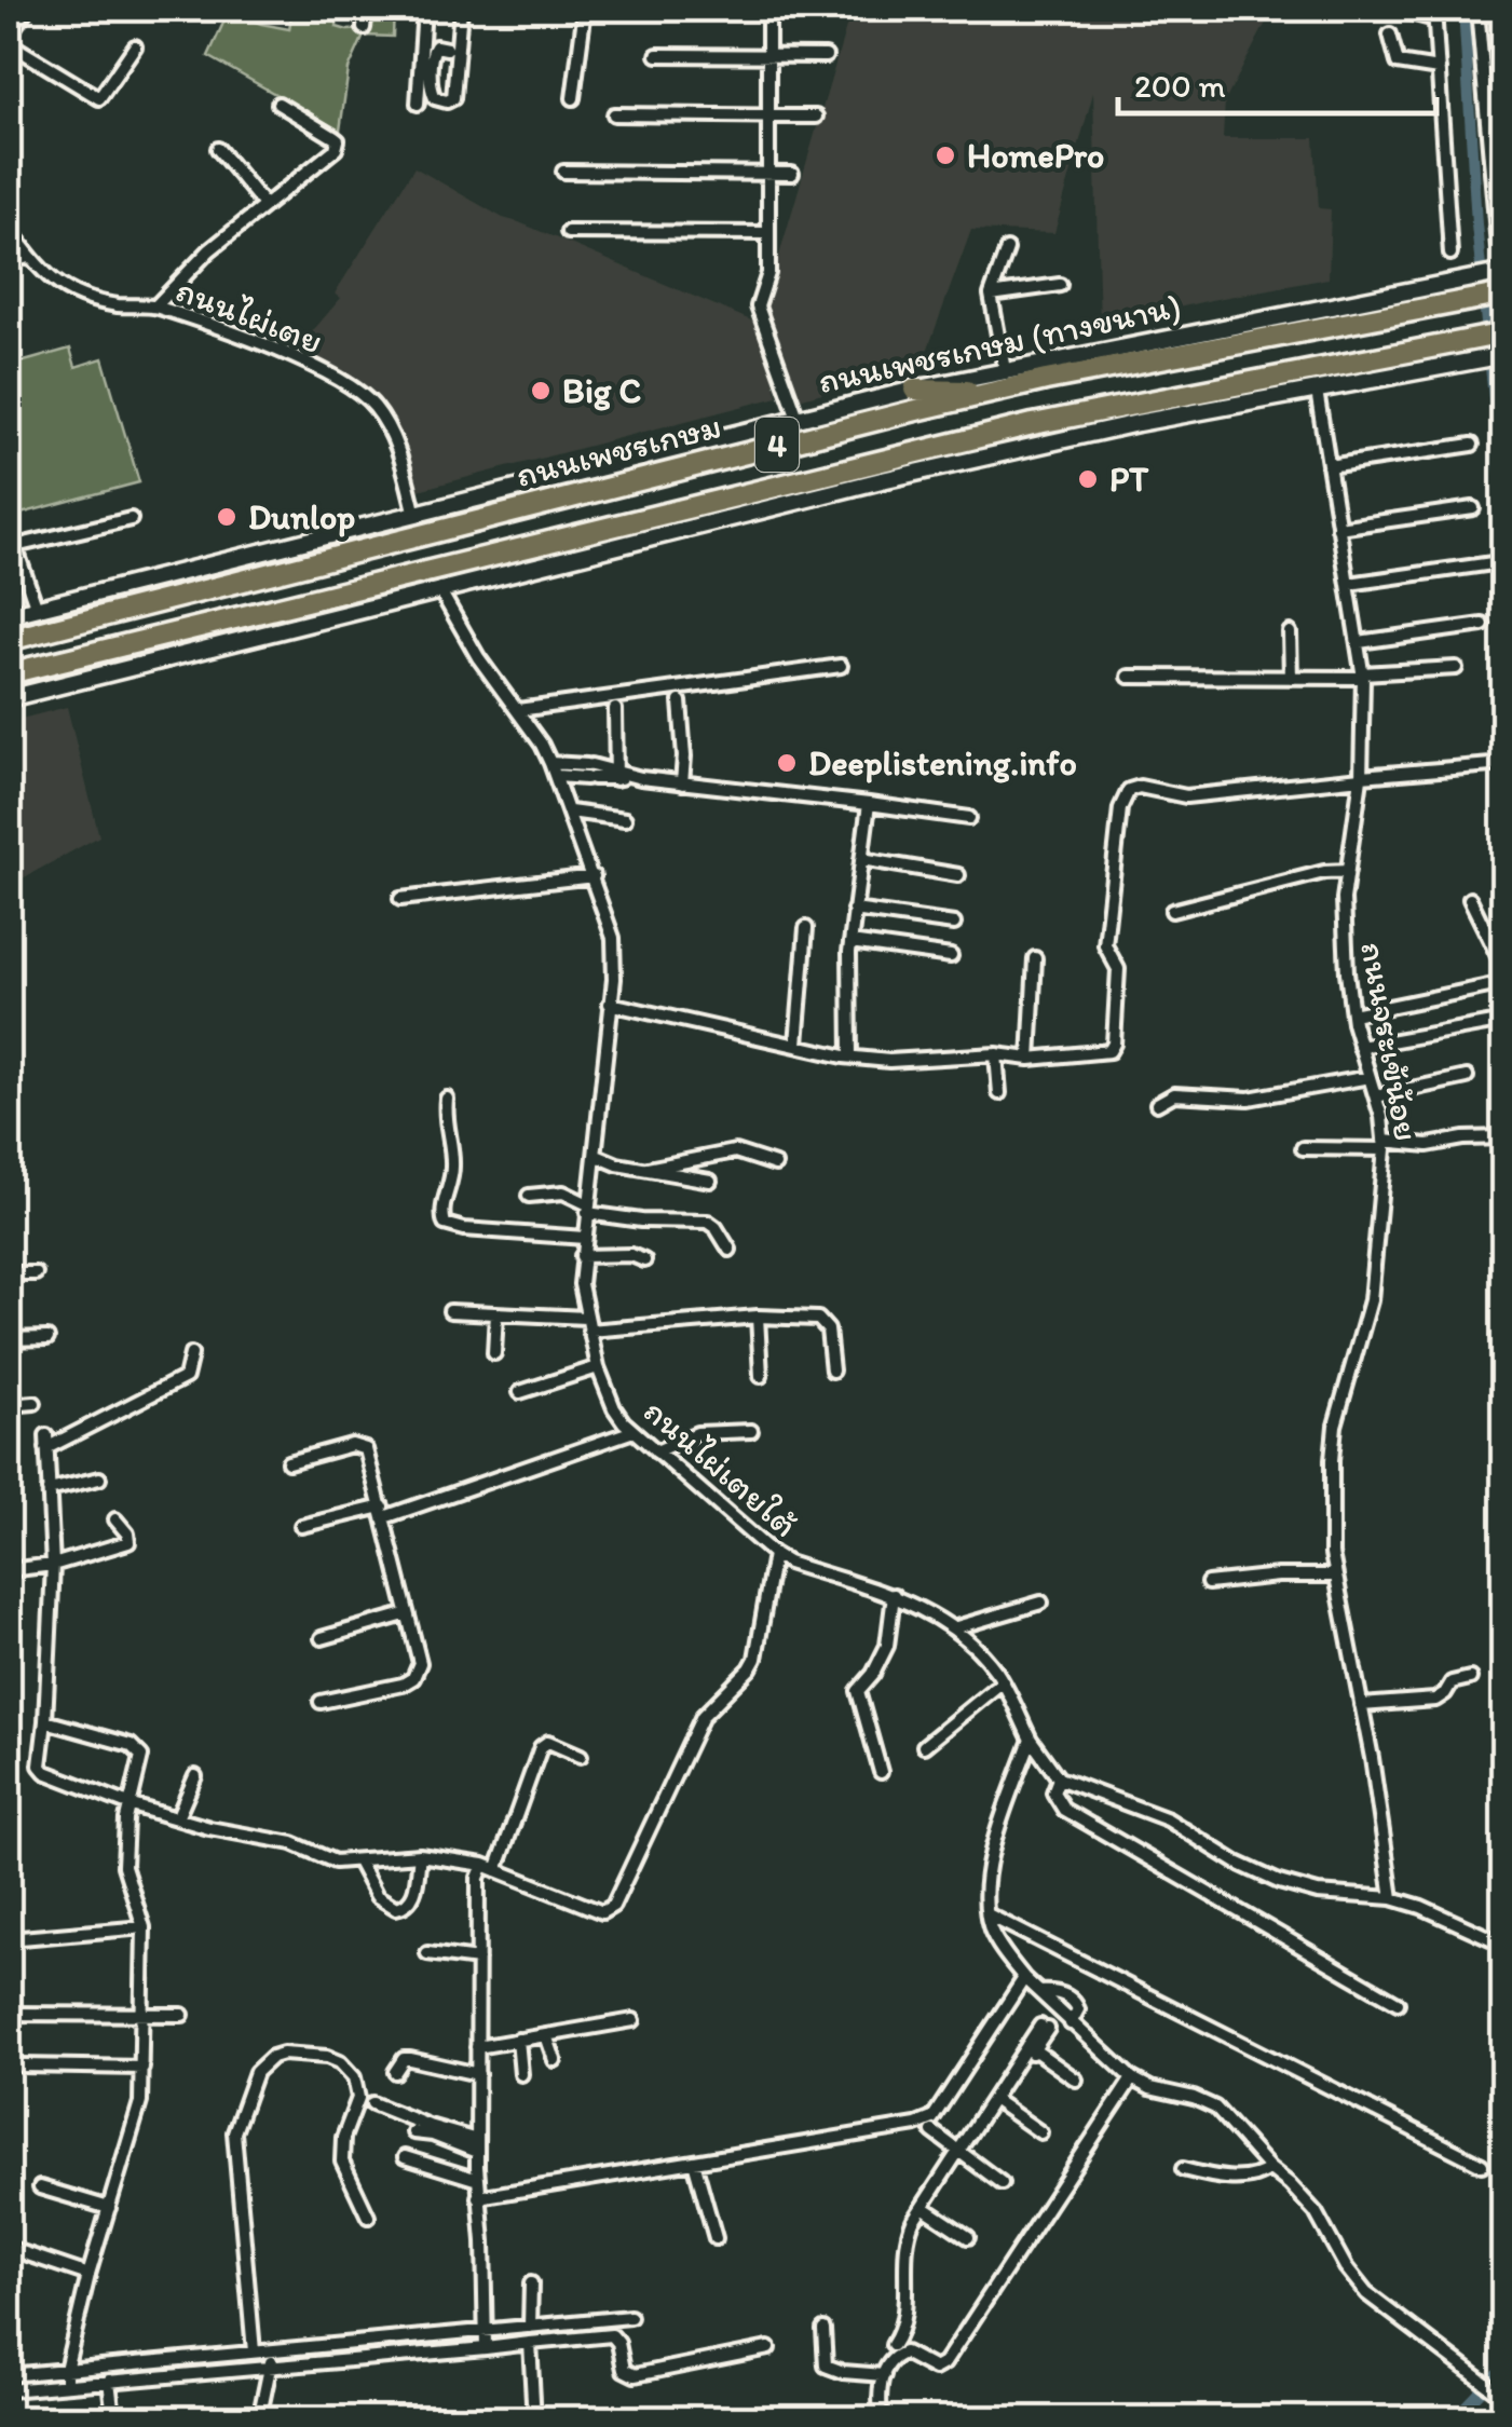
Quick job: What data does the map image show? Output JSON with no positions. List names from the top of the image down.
{
  "streets": {
    "highway": ["4", "ถนนเพชรเกษม"],
    "main road": ["ถนนเพชรเกษม (ทางขนาน)"],
    "street": ["ถนนไผ่เตย", "ถนนจระเข้น้อย", "ถนนไผ่เตยใต้"]
  },
  "crossings": [
    ["ถนนไผ่เตย", "ถนนเพชรเกษม (ทางขนาน)"],
    ["4", "ถนนเพชรเกษม"],
    ["4", "ถนนจระเข้น้อย"],
    ["4", "ถนนไผ่เตยใต้"]
  ],
  "places": [
    "HomePro",
    "Big C",
    "PT",
    "Dunlop",
    "Deeplistening.info"
  ],
  "scale_bar": "200 m"
}
